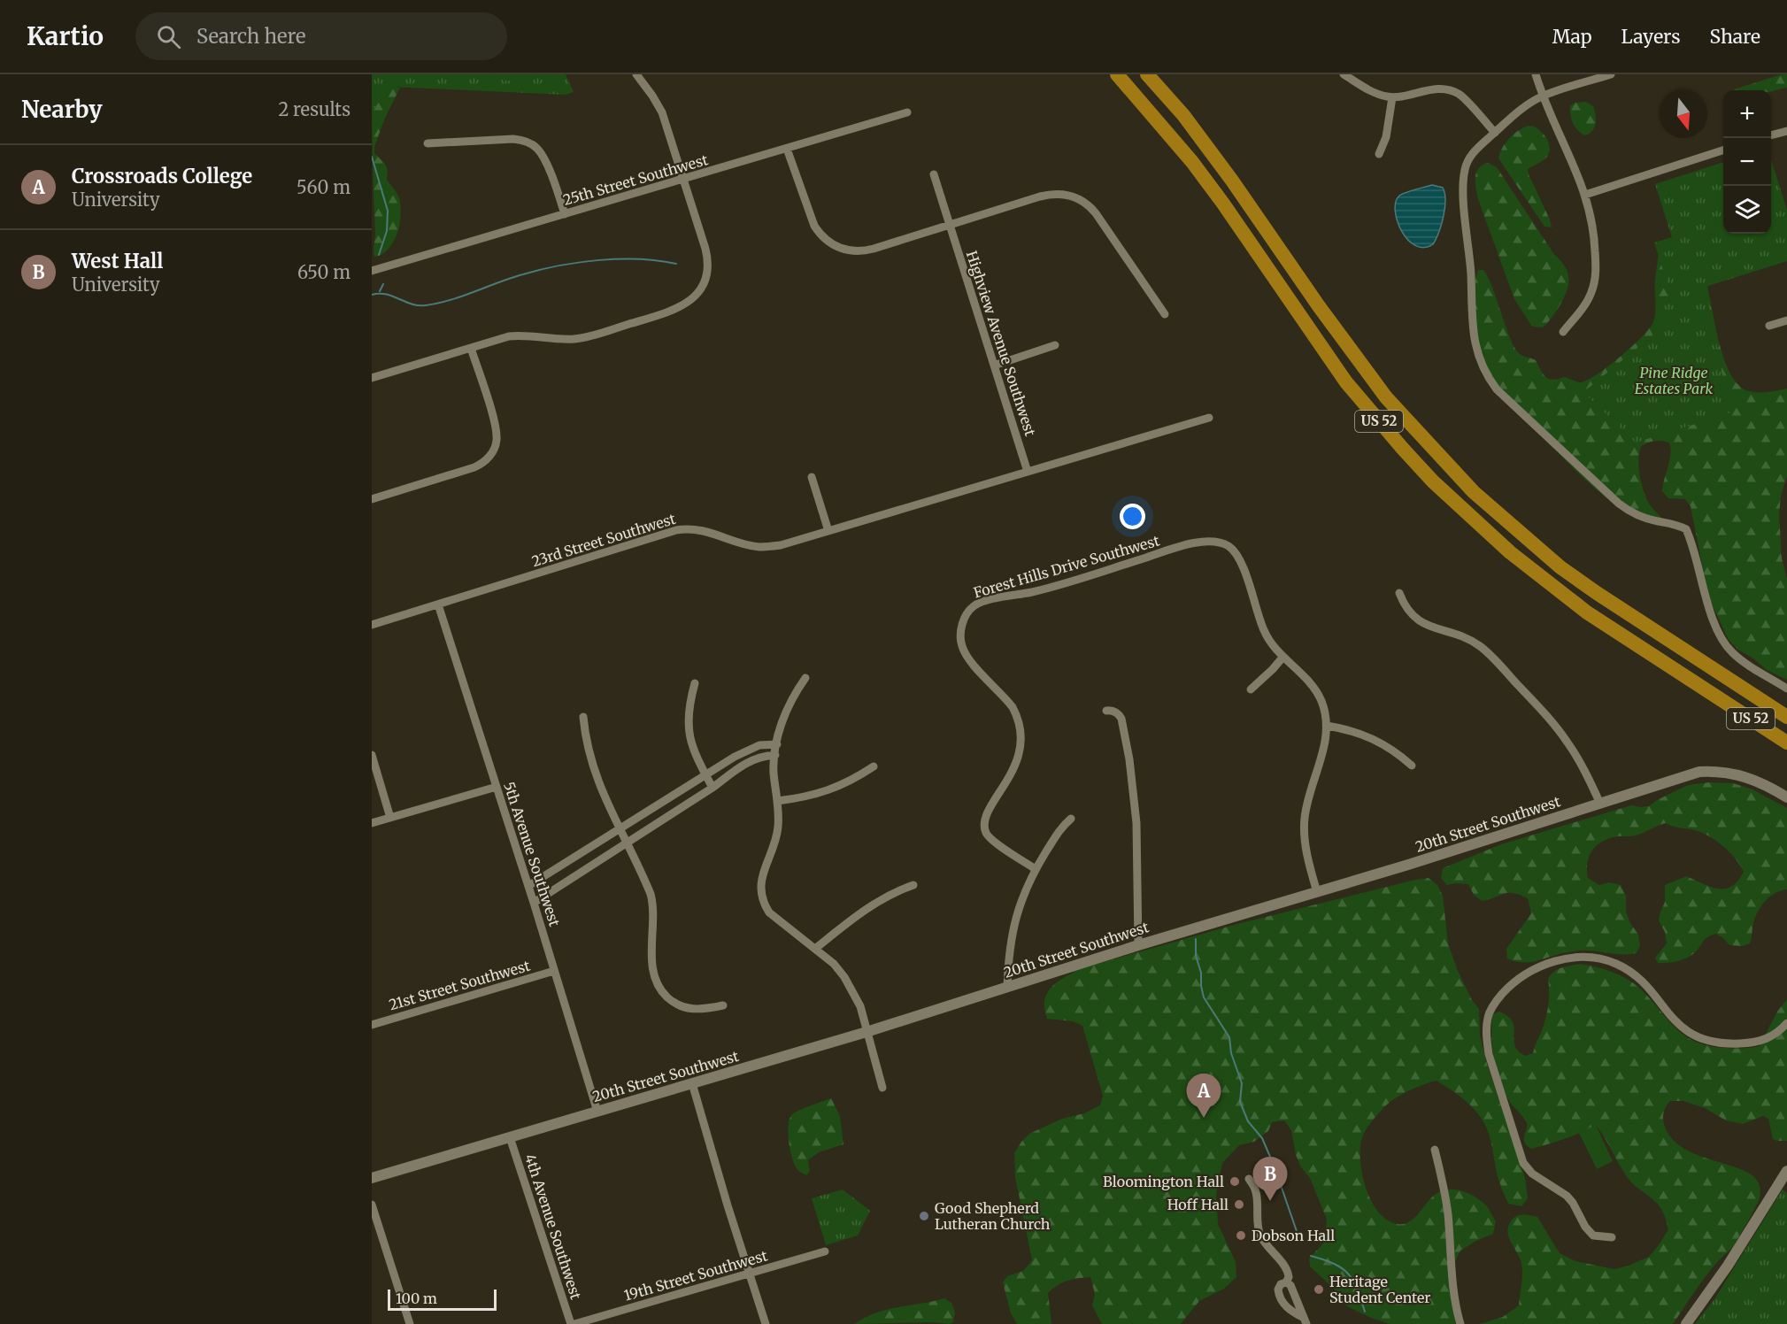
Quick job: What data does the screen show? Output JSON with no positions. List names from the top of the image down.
{
  "streets": {
    "highway": ["US 52"],
    "street": [
      "25th Street Southwest",
      "Highview Avenue Southwest",
      "23rd Street Southwest",
      "Forest Hills Drive Southwest",
      "20th Street Southwest",
      "5th Avenue Southwest",
      "21st Street Southwest",
      "4th Avenue Southwest",
      "19th Street Southwest"
    ]
  },
  "crossings": [
    ["Highview Avenue Southwest", "23rd Street Southwest"],
    ["23rd Street Southwest", "5th Avenue Southwest"],
    ["Forest Hills Drive Southwest", "20th Street Southwest"],
    ["20th Street Southwest", "5th Avenue Southwest"],
    ["20th Street Southwest", "4th Avenue Southwest"],
    ["5th Avenue Southwest", "21st Street Southwest"],
    ["4th Avenue Southwest", "19th Street Southwest"]
  ],
  "parks": ["Pine Ridge Estates Park"],
  "places": [
    "Bloomington Hall",
    "Hoff Hall",
    "Good Shepherd Lutheran Church",
    "Dobson Hall",
    "Heritage Student Center"
  ],
  "scale_bar": "100 m",
  "north": "bottom",
  "page": {
    "header": "Kartio",
    "search": "Search here",
    "nav": ["Map", "Layers", "Share"],
    "heading": ["Nearby", "2 results"],
    "map_buttons": ["+", "−"],
    "list": [
      {
        "mark": "A",
        "name": "Crossroads College",
        "note": "University",
        "value": "560 m"
      },
      {
        "mark": "B",
        "name": "West Hall",
        "note": "University",
        "value": "650 m"
      }
    ],
    "pins": ["A", "B"],
    "scale": "100 m"
  }
}
